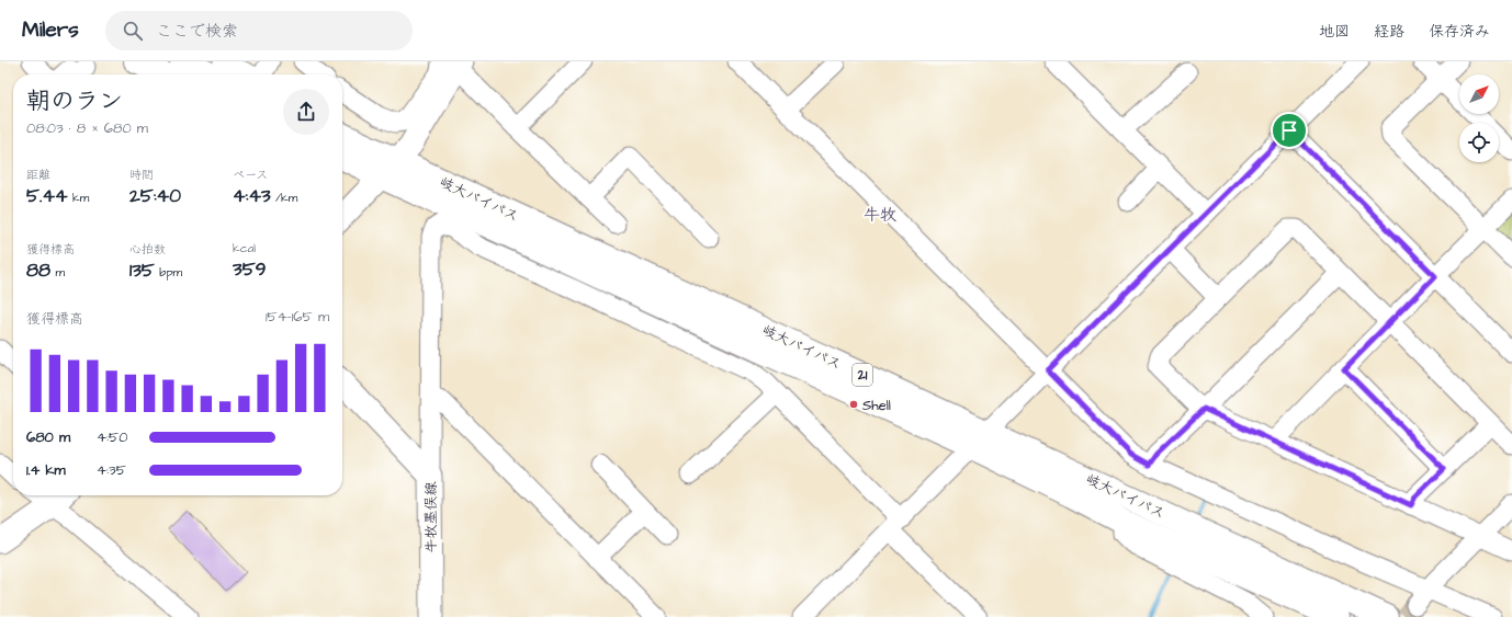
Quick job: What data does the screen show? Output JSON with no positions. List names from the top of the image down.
{
  "streets": {
    "highway": ["岐大バイパス", "21"],
    "main road": ["牛牧墨俣線"]
  },
  "districts": ["牛牧"],
  "places": ["Shell"],
  "north": "top right",
  "page": {
    "header": "Milers",
    "search": "ここで検索",
    "nav": ["地図", "経路", "保存済み"],
    "heading": ["朝のラン", "08:03 · 8 × 680 m"],
    "stats": [
      ["距離", "5.44 km"],
      ["時間", "25:40"],
      ["ペース", "4:43 /km"],
      ["獲得標高", "88 m"],
      ["心拍数", "135 bpm"],
      ["kcal", "359"]
    ],
    "chart": ["獲得標高", "154–165 m"],
    "list": [
      {
        "name": "680 m",
        "note": "4:50"
      },
      {
        "name": "1.4 km",
        "note": "4:35"
      }
    ]
  }
}
